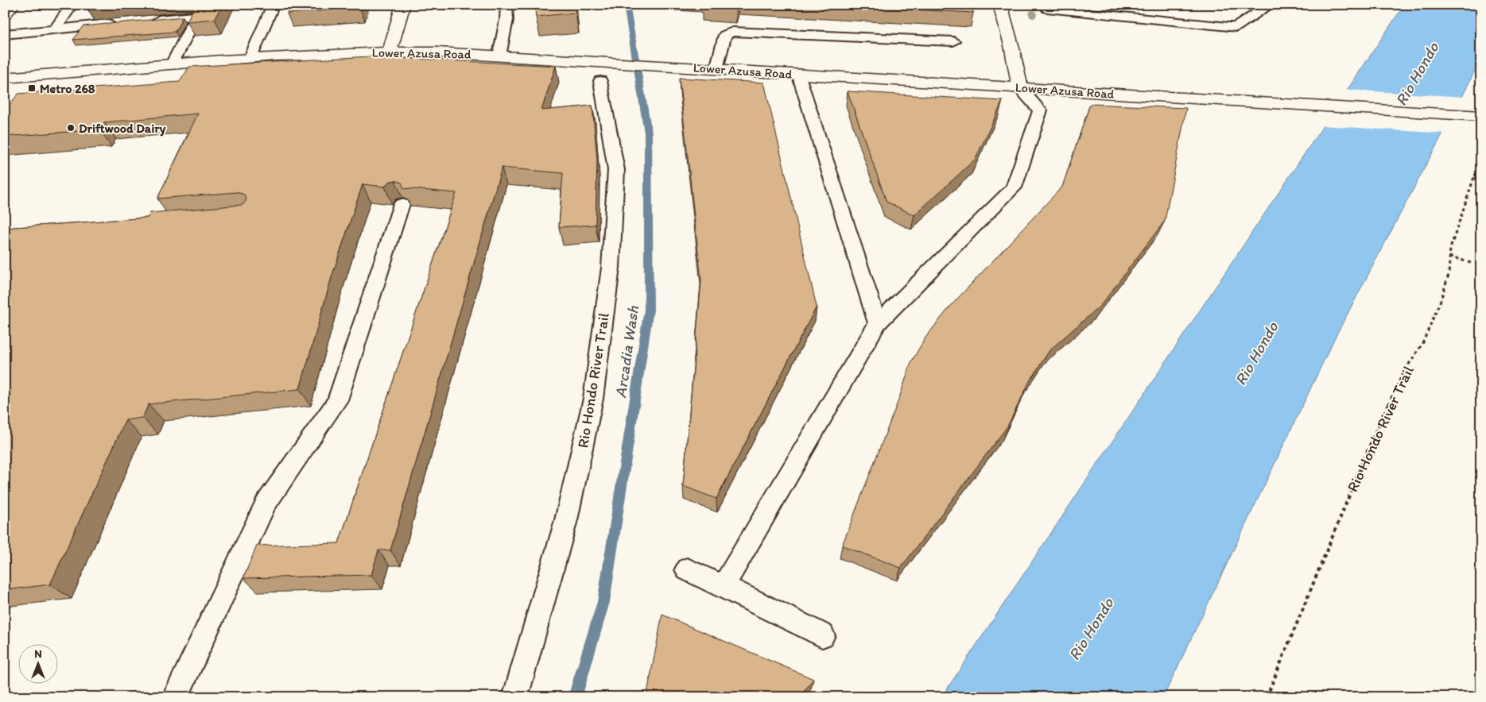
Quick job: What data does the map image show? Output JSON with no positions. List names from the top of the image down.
{
  "streets": {
    "main road": ["Lower Azusa Road"],
    "lane": ["Rio Hondo River Trail"]
  },
  "water": ["Rio Hondo", "Arcadia Wash"],
  "places": {
    "transit": ["Metro 268"],
    "other": ["Driftwood Dairy"]
  },
  "north": "top"
}
